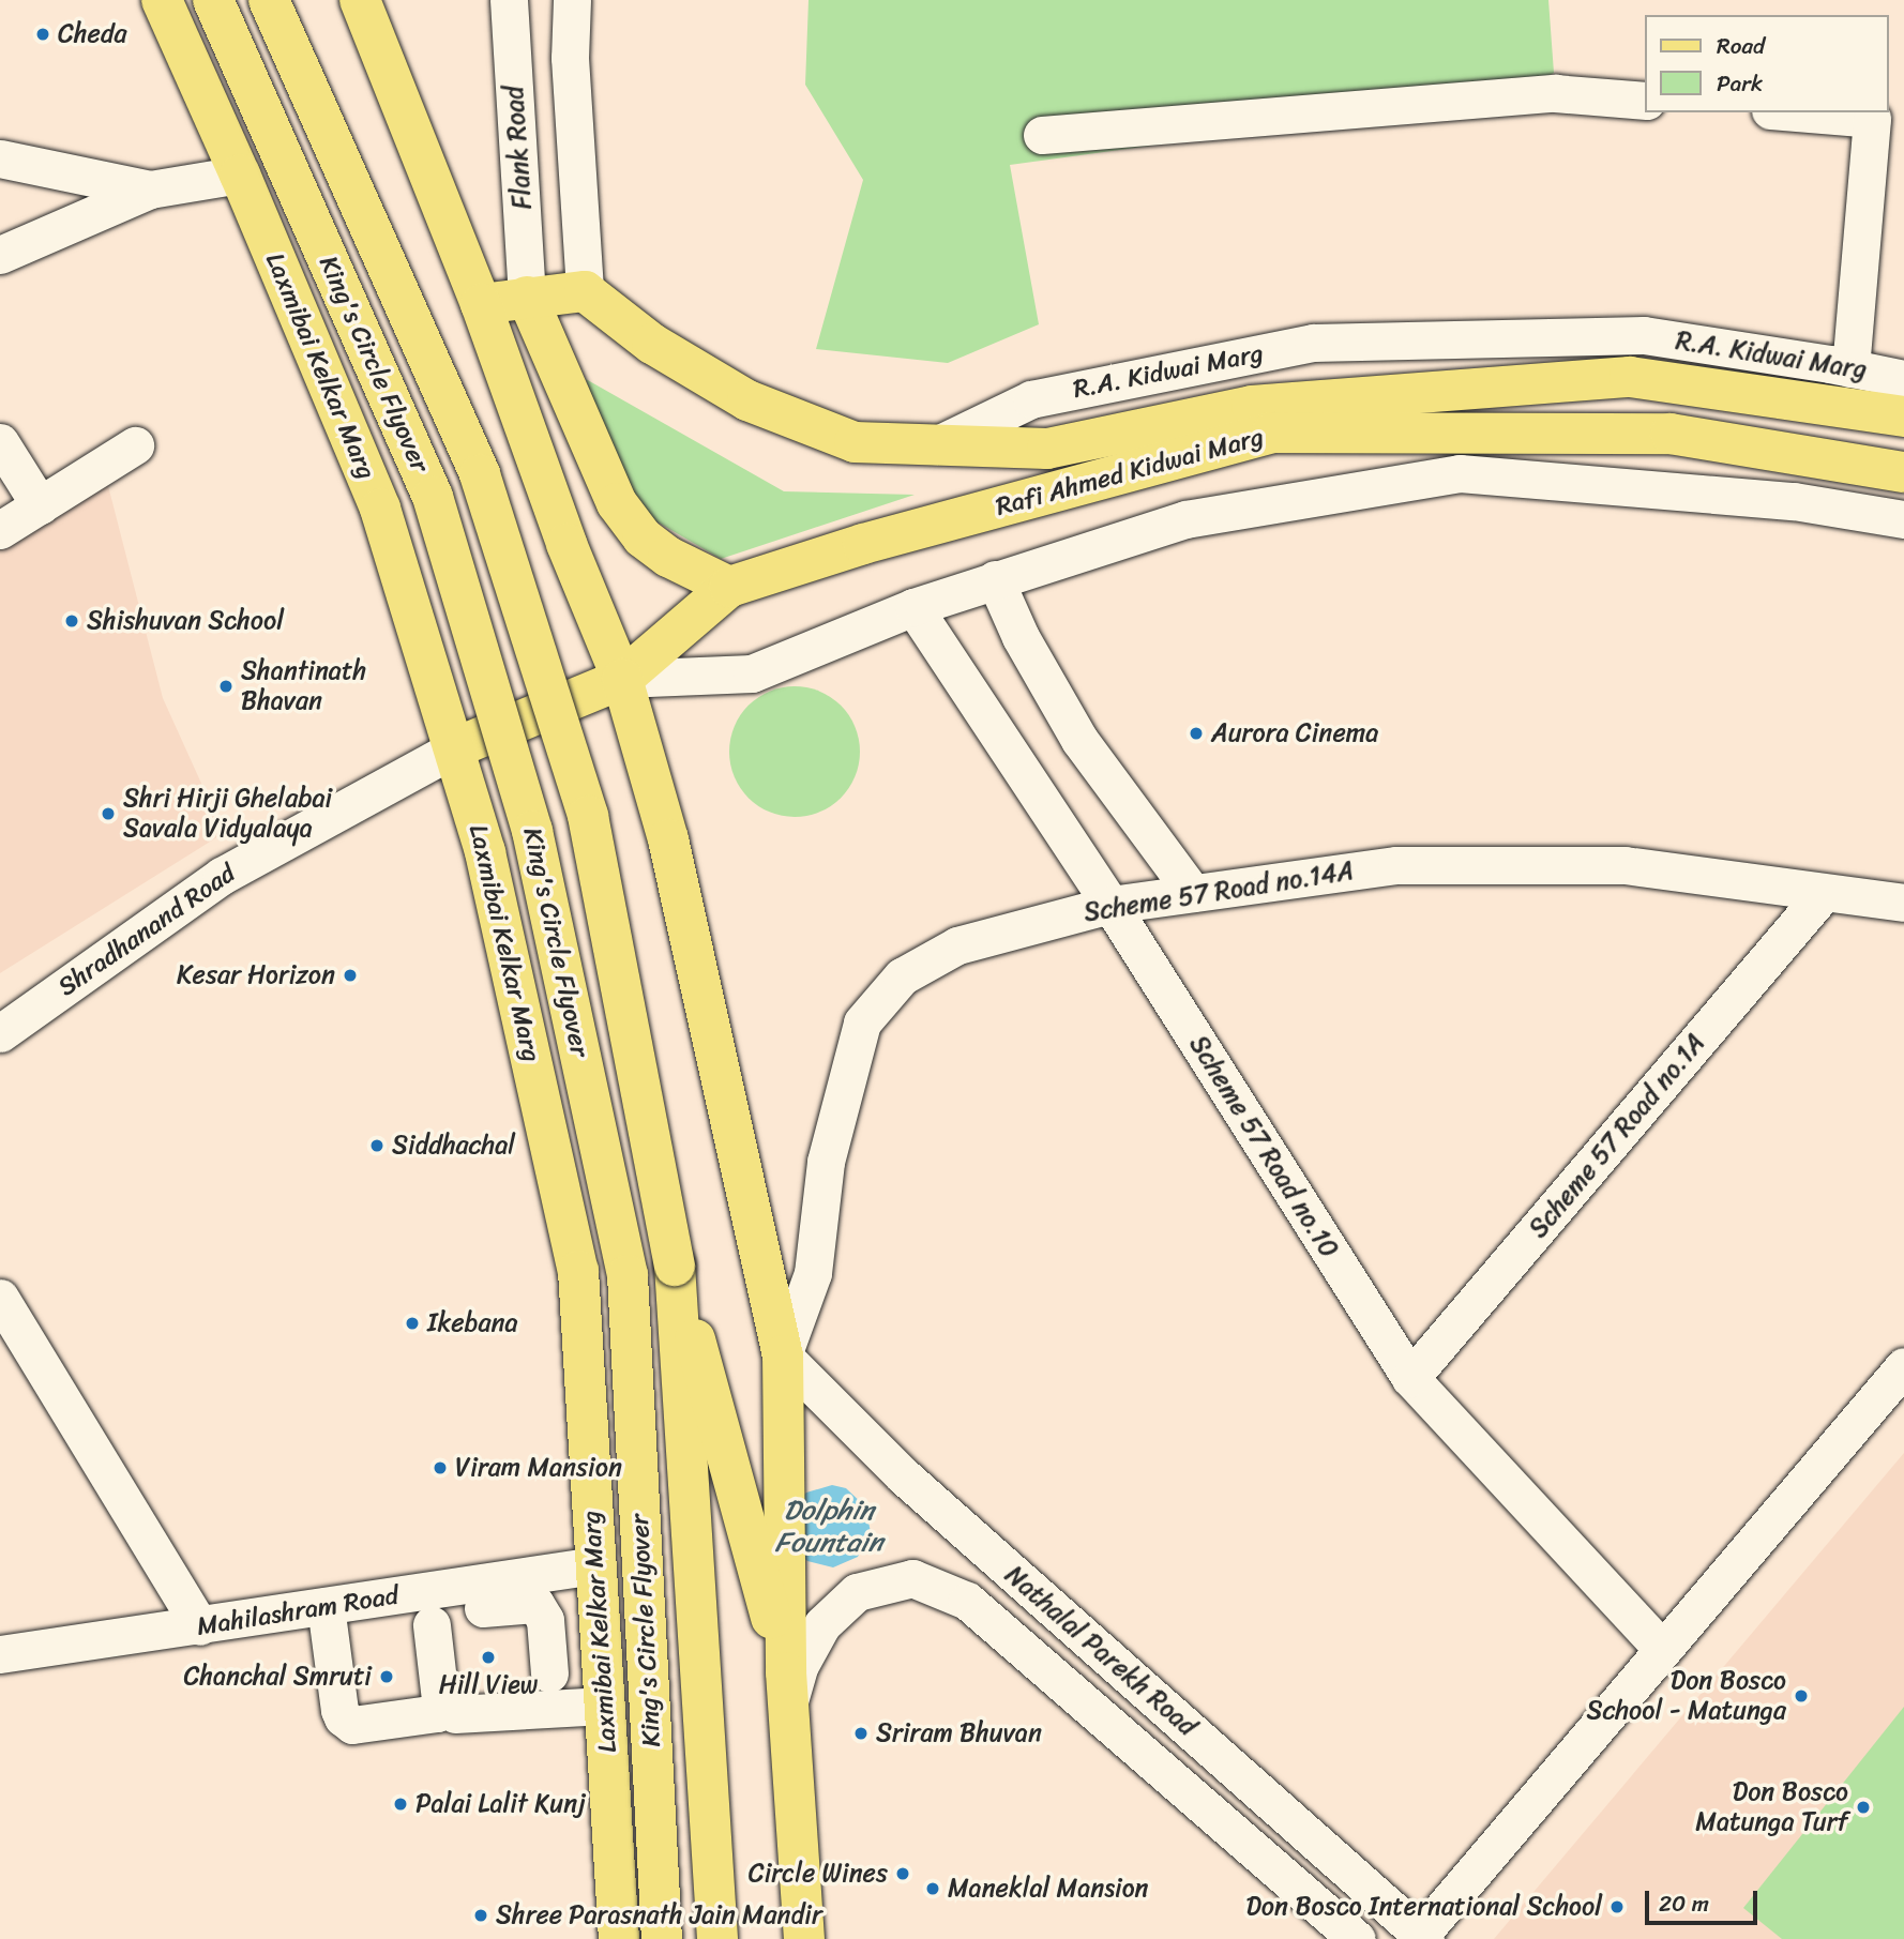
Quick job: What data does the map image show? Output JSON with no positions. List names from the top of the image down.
{
  "streets": {
    "main road": [
      "R.A. Kidwai Marg",
      "King's Circle Flyover",
      "Laxmibai Kelkar Marg",
      "Rafi Ahmed Kidwai Marg"
    ],
    "street": [
      "Flank Road",
      "Scheme 57 Road no.14A",
      "Shradhanand Road",
      "Scheme 57 Road no.1A",
      "Scheme 57 Road no.10",
      "Mahilashram Road",
      "Nathalal Parekh Road"
    ]
  },
  "crossings": [
    ["Laxmibai Kelkar Marg", "Rafi Ahmed Kidwai Marg"],
    ["Laxmibai Kelkar Marg", "Shradhanand Road"],
    ["Laxmibai Kelkar Marg", "Mahilashram Road"],
    ["Rafi Ahmed Kidwai Marg", "Shradhanand Road"],
    ["Scheme 57 Road no.14A", "Scheme 57 Road no.1A"],
    ["Scheme 57 Road no.14A", "Scheme 57 Road no.10"],
    ["Scheme 57 Road no.14A", "Nathalal Parekh Road"],
    ["Scheme 57 Road no.1A", "Scheme 57 Road no.10"]
  ],
  "water": ["Dolphin Fountain"],
  "places": [
    "Cheda",
    "Shishuvan School",
    "Shantinath Bhavan",
    "Aurora Cinema",
    "Shri Hirji Ghelabai Savala Vidyalaya",
    "Kesar Horizon",
    "Siddhachal",
    "Ikebana",
    "Viram Mansion",
    "Hill View",
    "Chanchal Smruti",
    "Don Bosco School - Matunga",
    "Sriram Bhuvan",
    "Palai Lalit Kunj",
    "Don Bosco Matunga Turf",
    "Circle Wines",
    "Maneklal Mansion",
    "Don Bosco International School",
    "Shree Parasnath Jain Mandir"
  ],
  "legend": ["Road", "Park"],
  "scale_bar": "20 m"
}
